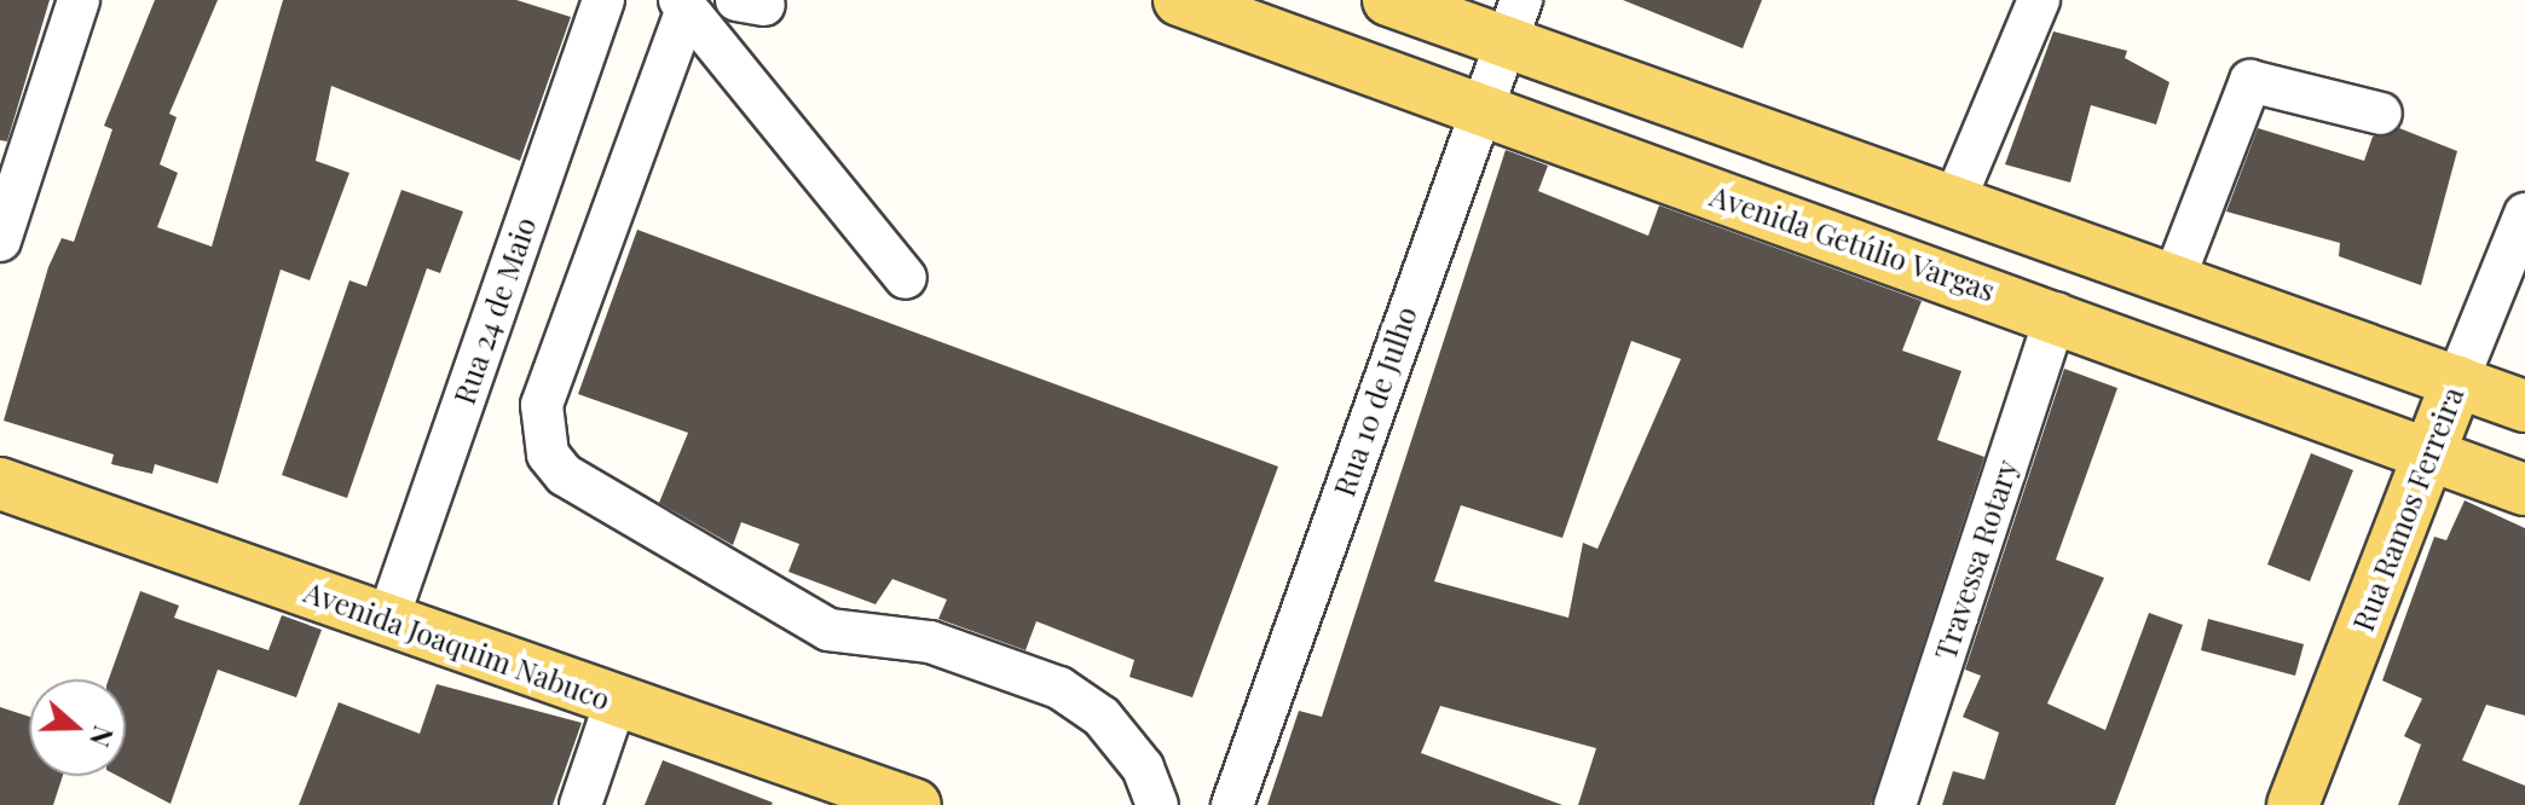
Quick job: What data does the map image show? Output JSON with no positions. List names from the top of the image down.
{
  "streets": {
    "main road": ["Avenida Getúlio Vargas", "Rua Ramos Ferreira", "Avenida Joaquim Nabuco"],
    "street": ["Rua 24 de Maio", "Rua 10 de Julho", "Travessa Rotary"]
  },
  "crossings": [
    ["Avenida Getúlio Vargas", "Rua 10 de Julho"],
    ["Avenida Getúlio Vargas", "Rua Ramos Ferreira"],
    ["Avenida Getúlio Vargas", "Travessa Rotary"],
    ["Rua 24 de Maio", "Avenida Joaquim Nabuco"]
  ],
  "north": "right"
}
